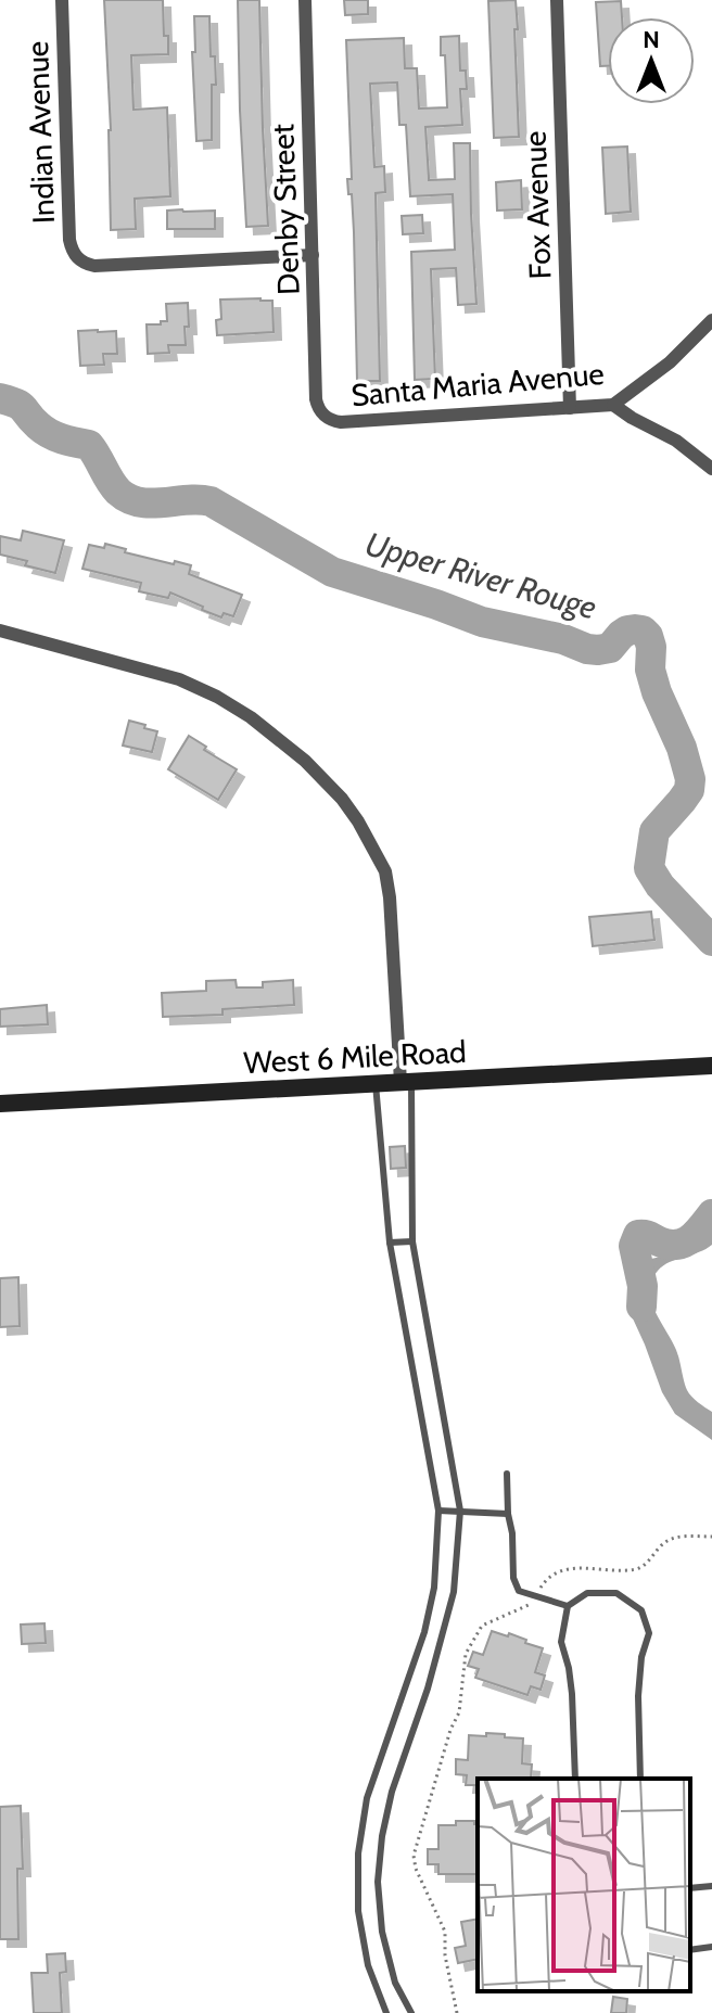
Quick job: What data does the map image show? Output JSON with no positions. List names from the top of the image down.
{
  "streets": {
    "main road": ["West 6 Mile Road"],
    "street": [
      "Indian Avenue",
      "Fox Avenue",
      "Denby Street",
      "Santa Maria Avenue"
    ]
  },
  "crossings": [
    ["Indian Avenue", "Denby Street"],
    ["Fox Avenue", "Santa Maria Avenue"],
    ["Denby Street", "Santa Maria Avenue"]
  ],
  "water": ["Upper River Rouge"],
  "north": "top"
}
